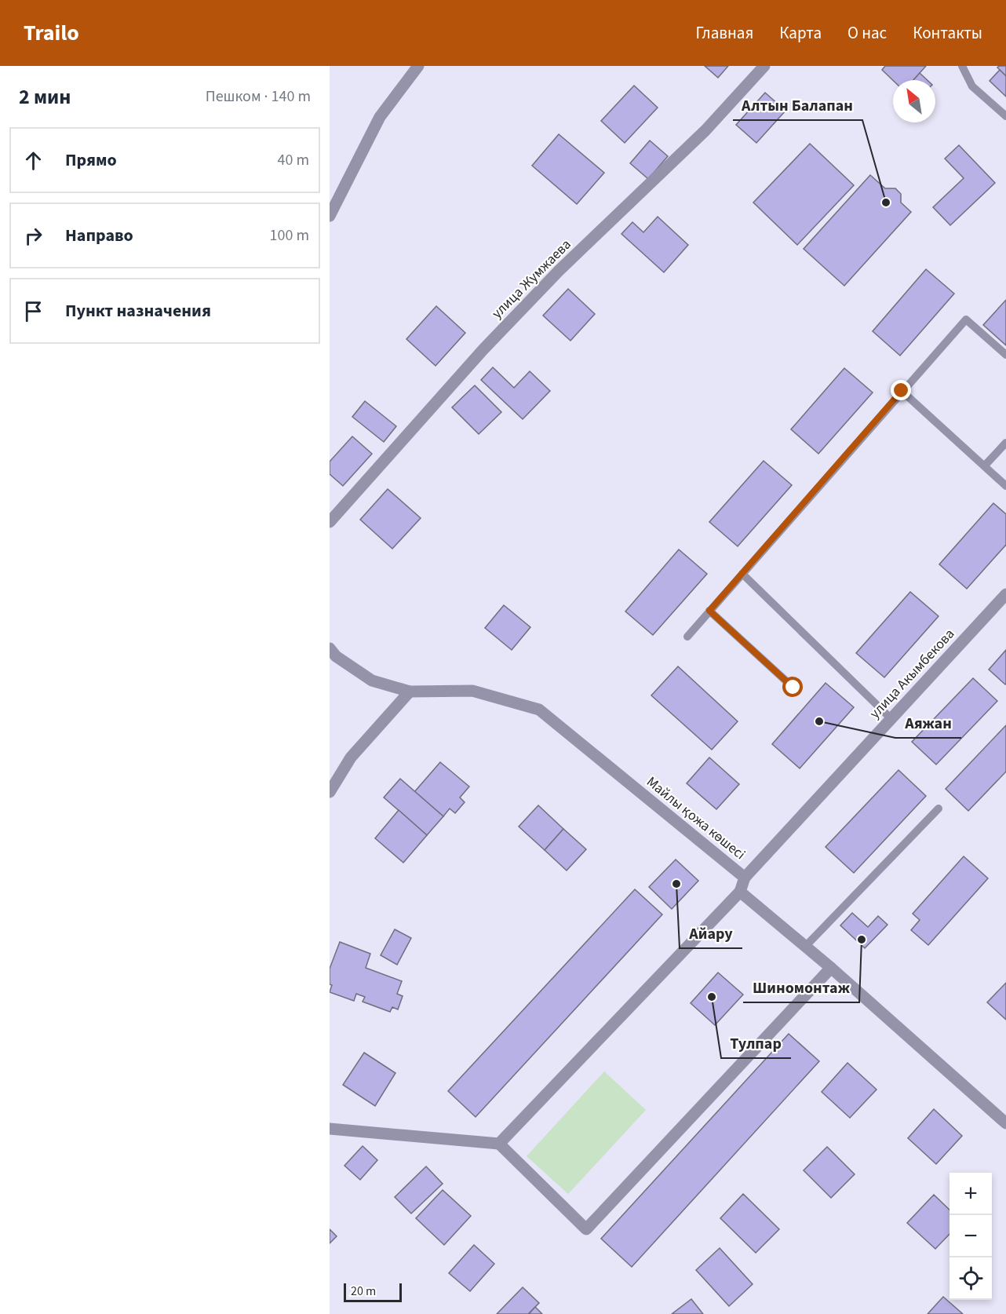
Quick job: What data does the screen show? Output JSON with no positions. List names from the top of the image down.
{
  "streets": {
    "street": ["улица Жумжаева", "улица Акымбекова", "Майлы қожа көшесі"]
  },
  "crossings": [
    ["улица Акымбекова", "Майлы қожа көшесі"]
  ],
  "places": [
    "Алтын Балапан",
    "Аяжан",
    "Айару",
    "Шиномонтаж",
    "Тулпар"
  ],
  "scale_bar": "20 m",
  "north": "top left",
  "page": {
    "header": "Trailo",
    "nav": [
      "Главная",
      "Карта",
      "О нас",
      "Контакты"
    ],
    "heading": ["2 мин", "Пешком · 140 m"],
    "list": [
      ["Прямо", "40 m"],
      ["Направо", "100 m"],
      "Пункт назначения"
    ],
    "map_buttons": ["+", "−"],
    "scale": "20 m"
  }
}
